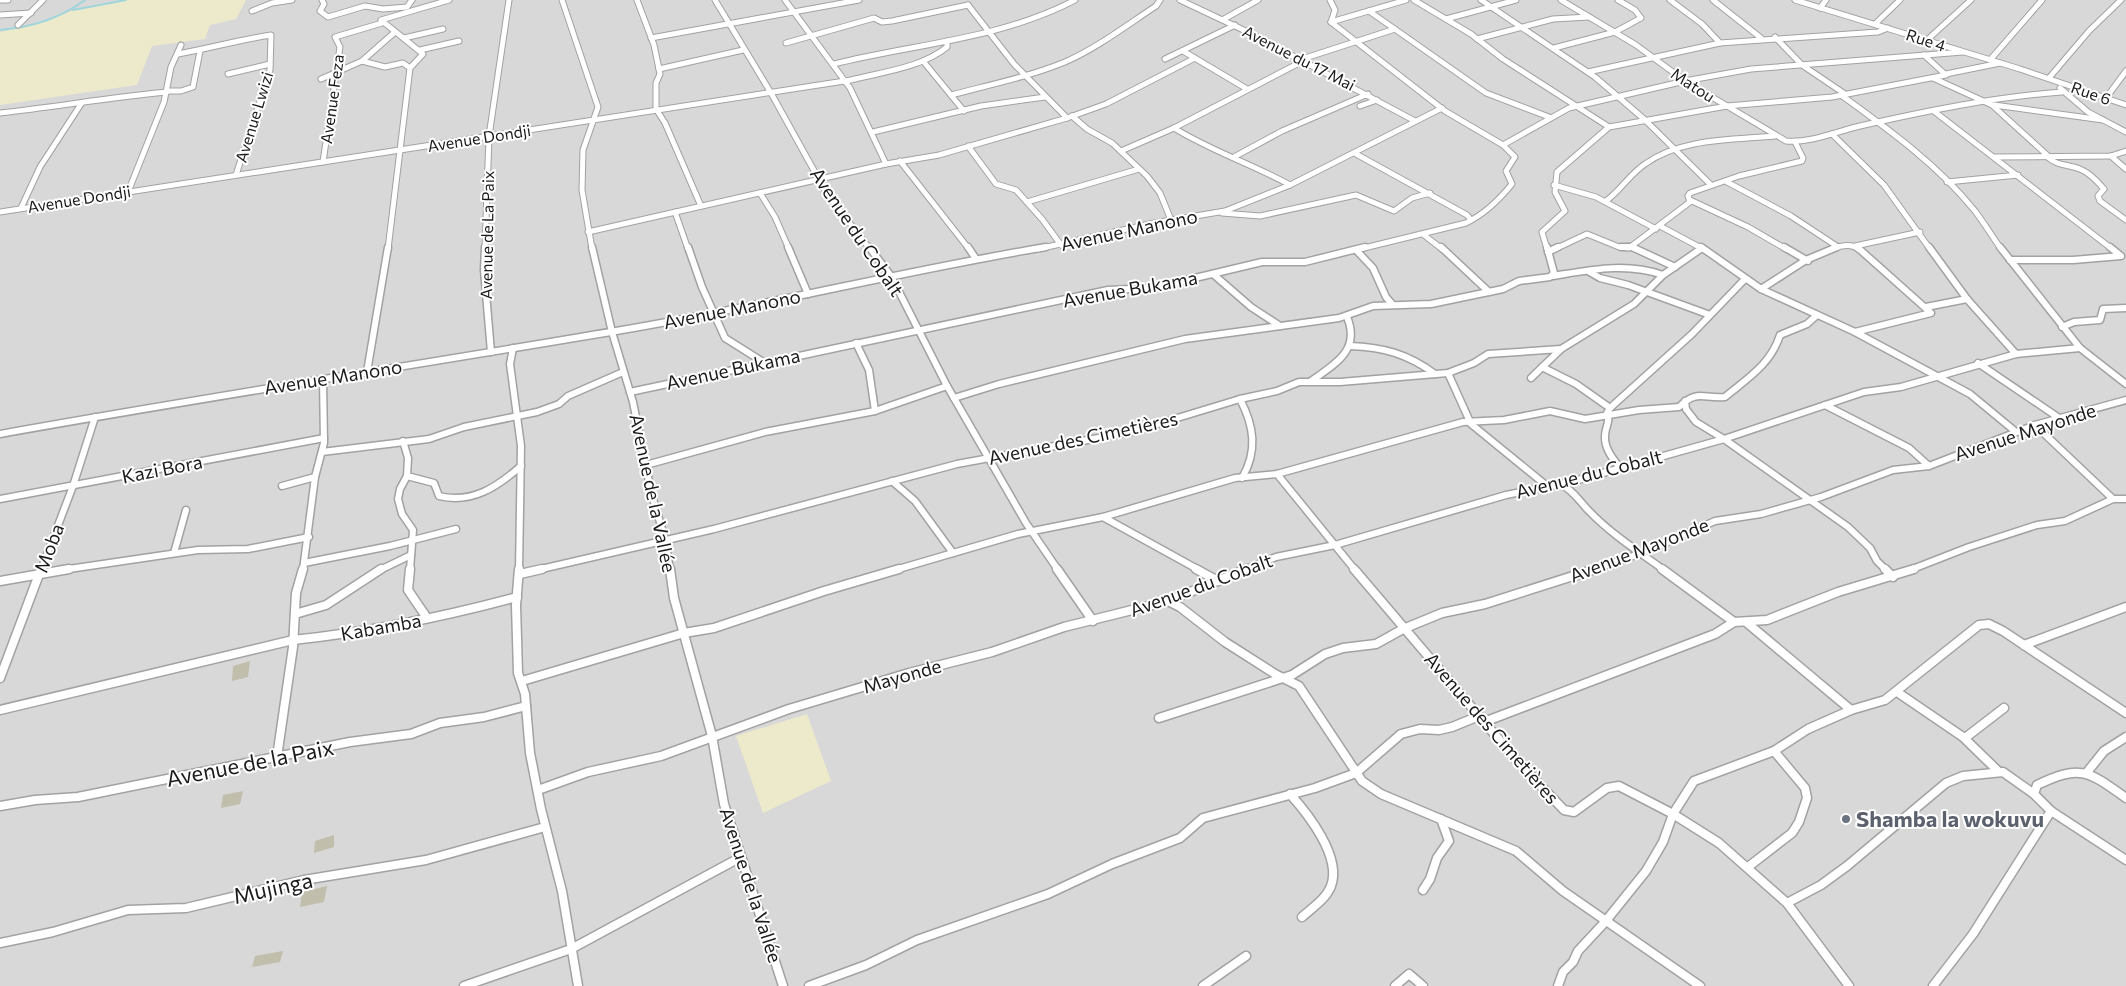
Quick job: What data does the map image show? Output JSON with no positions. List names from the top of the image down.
{
  "streets": {
    "street": [
      "Rue 4",
      "Avenue du 17 Mai",
      "Matou",
      "Rue 6",
      "Avenue Feza",
      "Avenue Lwizi",
      "Avenue Dondji",
      "Avenue Manono",
      "Avenue du Cobalt",
      "Avenue de La Paix",
      "Avenue Bukama",
      "Avenue Mayonde",
      "Avenue des Cimetières",
      "Kazi Bora",
      "Avenue de la Vallée",
      "Moba",
      "Kabamba",
      "Mayonde",
      "Avenue de la Paix",
      "Mujinga"
    ]
  },
  "crossings": [
    ["Rue 4", "Rue 6"],
    ["Avenue du 17 Mai", "Avenue Manono"],
    ["Avenue Feza", "Avenue Dondji"],
    ["Avenue Lwizi", "Avenue Dondji"],
    ["Avenue Dondji", "Avenue du Cobalt"],
    ["Avenue Dondji", "Avenue de La Paix"],
    ["Avenue Dondji", "Avenue de la Vallée"],
    ["Avenue Manono", "Avenue du Cobalt"],
    ["Avenue Manono", "Avenue de La Paix"],
    ["Avenue Manono", "Avenue de la Vallée"],
    ["Avenue Manono", "Moba"],
    ["Avenue du Cobalt", "Avenue Bukama"],
    ["Avenue du Cobalt", "Avenue des Cimetières"],
    ["Avenue du Cobalt", "Mayonde"],
    ["Avenue Bukama", "Avenue de la Vallée"],
    ["Avenue Mayonde", "Avenue des Cimetières"],
    ["Avenue des Cimetières", "Avenue de la Vallée"],
    ["Kazi Bora", "Moba"],
    ["Avenue de la Vallée", "Mayonde"]
  ],
  "places": ["Shamba la wokuvu"]
}
